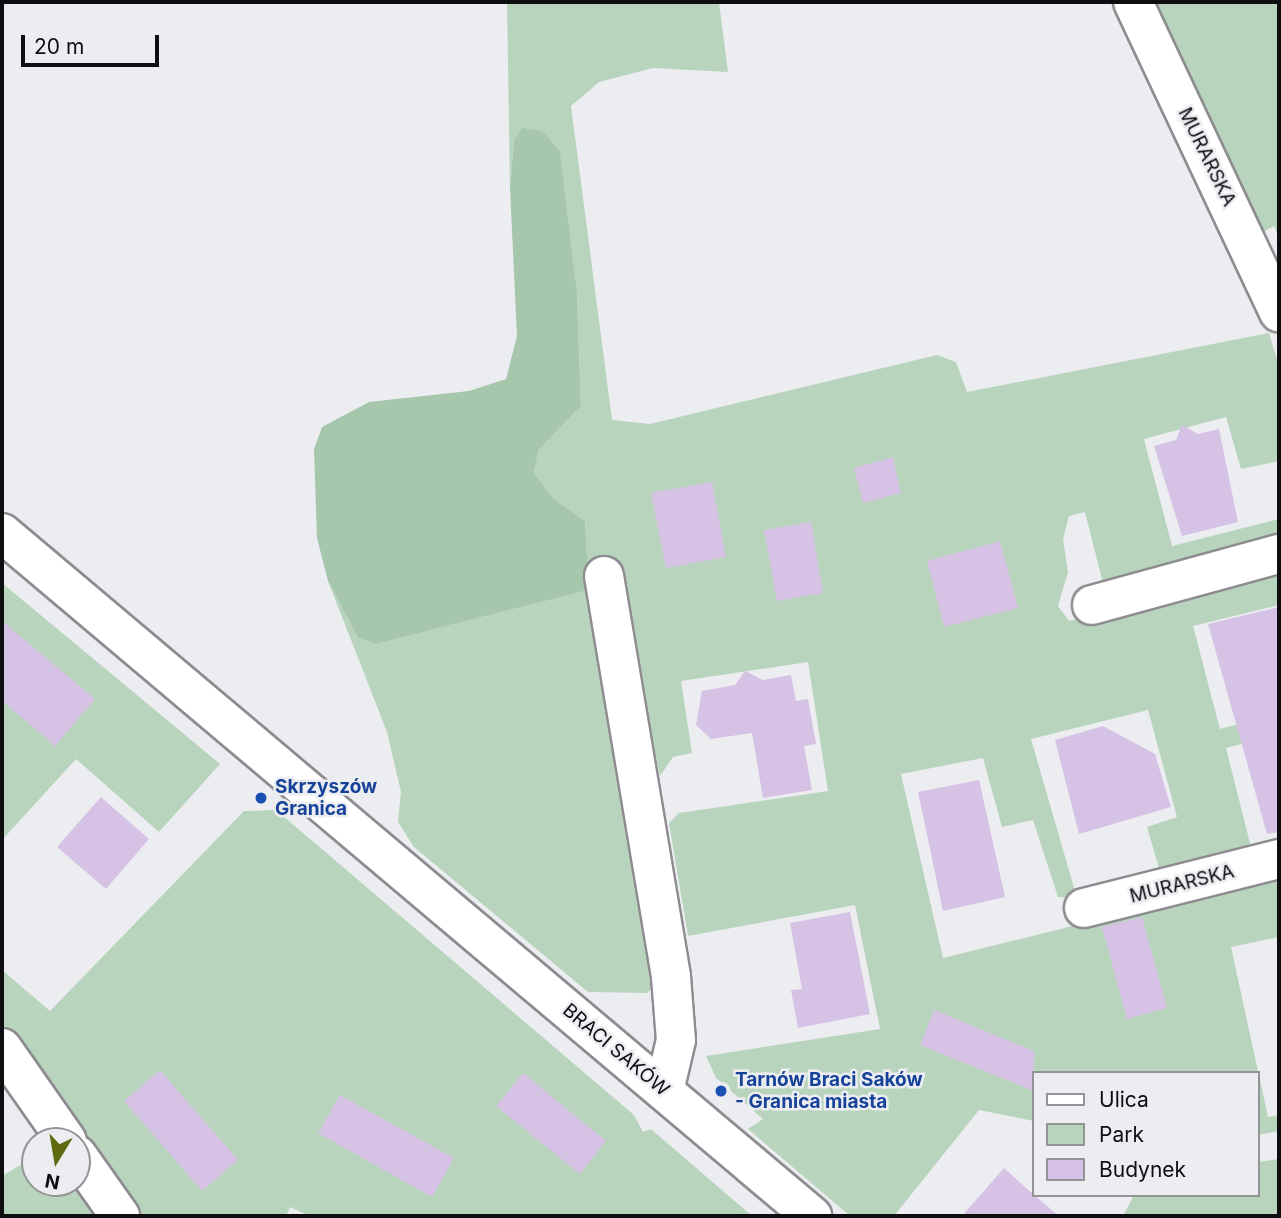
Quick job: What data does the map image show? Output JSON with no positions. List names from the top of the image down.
{
  "streets": {
    "street": ["MURARSKA", "BRACI SAKÓW"]
  },
  "places": ["Skrzyszów Granica", "Tarnów Braci Saków - Granica miasta"],
  "legend": ["Ulica", "Park", "Budynek"],
  "scale_bar": "20 m",
  "north": "bottom"
}
